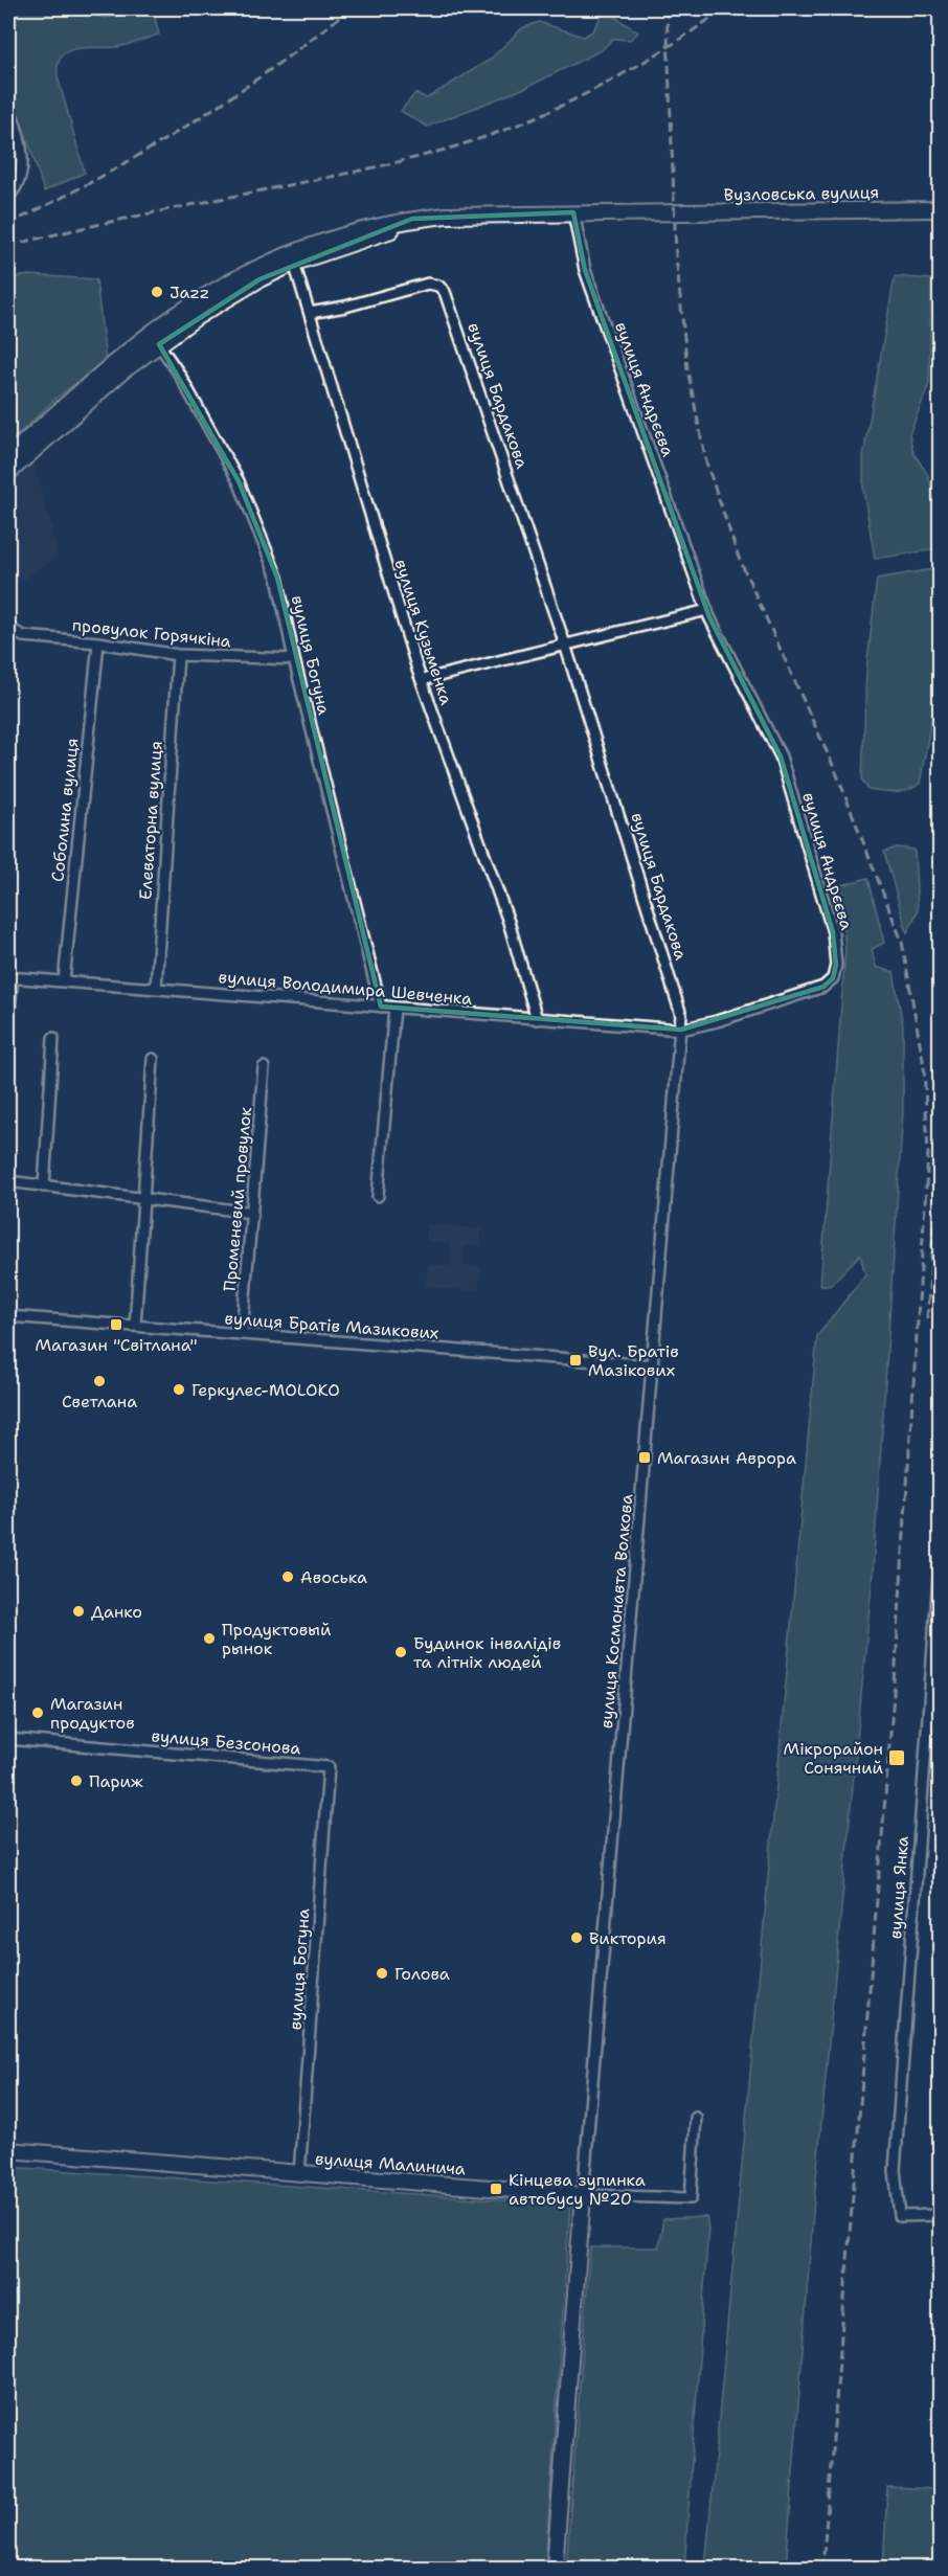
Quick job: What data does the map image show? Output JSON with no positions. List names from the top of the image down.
{
  "streets": {
    "main road": ["Вузловська вулиця", "вулиця Малинича"],
    "street": [
      "вулиця Андрєєва",
      "вулиця Бардакова",
      "вулиця Кузьменка",
      "провулок Горячкіна",
      "вулиця Богуна",
      "Соболина вулиця",
      "Елеваторна вулиця",
      "вулиця Володимира Шевченка",
      "Променевий провулок",
      "вулиця Братів Мазикових",
      "вулиця Космонавта Волкова",
      "вулиця Безсонова",
      "вулиця Янка"
    ]
  },
  "crossings": [
    ["Вузловська вулиця", "вулиця Андрєєва"],
    ["Вузловська вулиця", "вулиця Кузьменка"],
    ["Вузловська вулиця", "вулиця Богуна"],
    ["вулиця Андрєєва", "вулиця Бардакова"],
    ["вулиця Андрєєва", "вулиця Володимира Шевченка"],
    ["вулиця Андрєєва", "вулиця Космонавта Волкова"],
    ["вулиця Бардакова", "вулиця Кузьменка"],
    ["вулиця Бардакова", "вулиця Володимира Шевченка"],
    ["вулиця Бардакова", "вулиця Космонавта Волкова"],
    ["вулиця Кузьменка", "вулиця Володимира Шевченка"],
    ["провулок Горячкіна", "вулиця Богуна"],
    ["провулок Горячкіна", "Соболина вулиця"],
    ["провулок Горячкіна", "Елеваторна вулиця"],
    ["вулиця Богуна", "вулиця Володимира Шевченка"],
    ["вулиця Богуна", "вулиця Безсонова"],
    ["вулиця Богуна", "вулиця Малинича"],
    ["Соболина вулиця", "вулиця Володимира Шевченка"],
    ["Елеваторна вулиця", "вулиця Володимира Шевченка"],
    ["вулиця Володимира Шевченка", "вулиця Космонавта Волкова"],
    ["Променевий провулок", "вулиця Братів Мазикових"],
    ["вулиця Братів Мазикових", "вулиця Космонавта Волкова"],
    ["вулиця Космонавта Волкова", "вулиця Малинича"]
  ],
  "places": {
    "other": [
      "Jazz",
      "Светлана",
      "Геркулес-MOLOKO",
      "Авоська",
      "Данко",
      "Продуктовый рынок",
      "Будинок інвалідів та літніх людей",
      "Магазин продуктов",
      "Париж",
      "Виктория",
      "Голова"
    ],
    "transit": [
      "Магазин \"Світлана\"",
      "Вул. Братів Мазікових",
      "Магазин Аврора",
      "Мікрорайон Сонячний",
      "Кінцева зупинка автобусу №20"
    ]
  }
}
